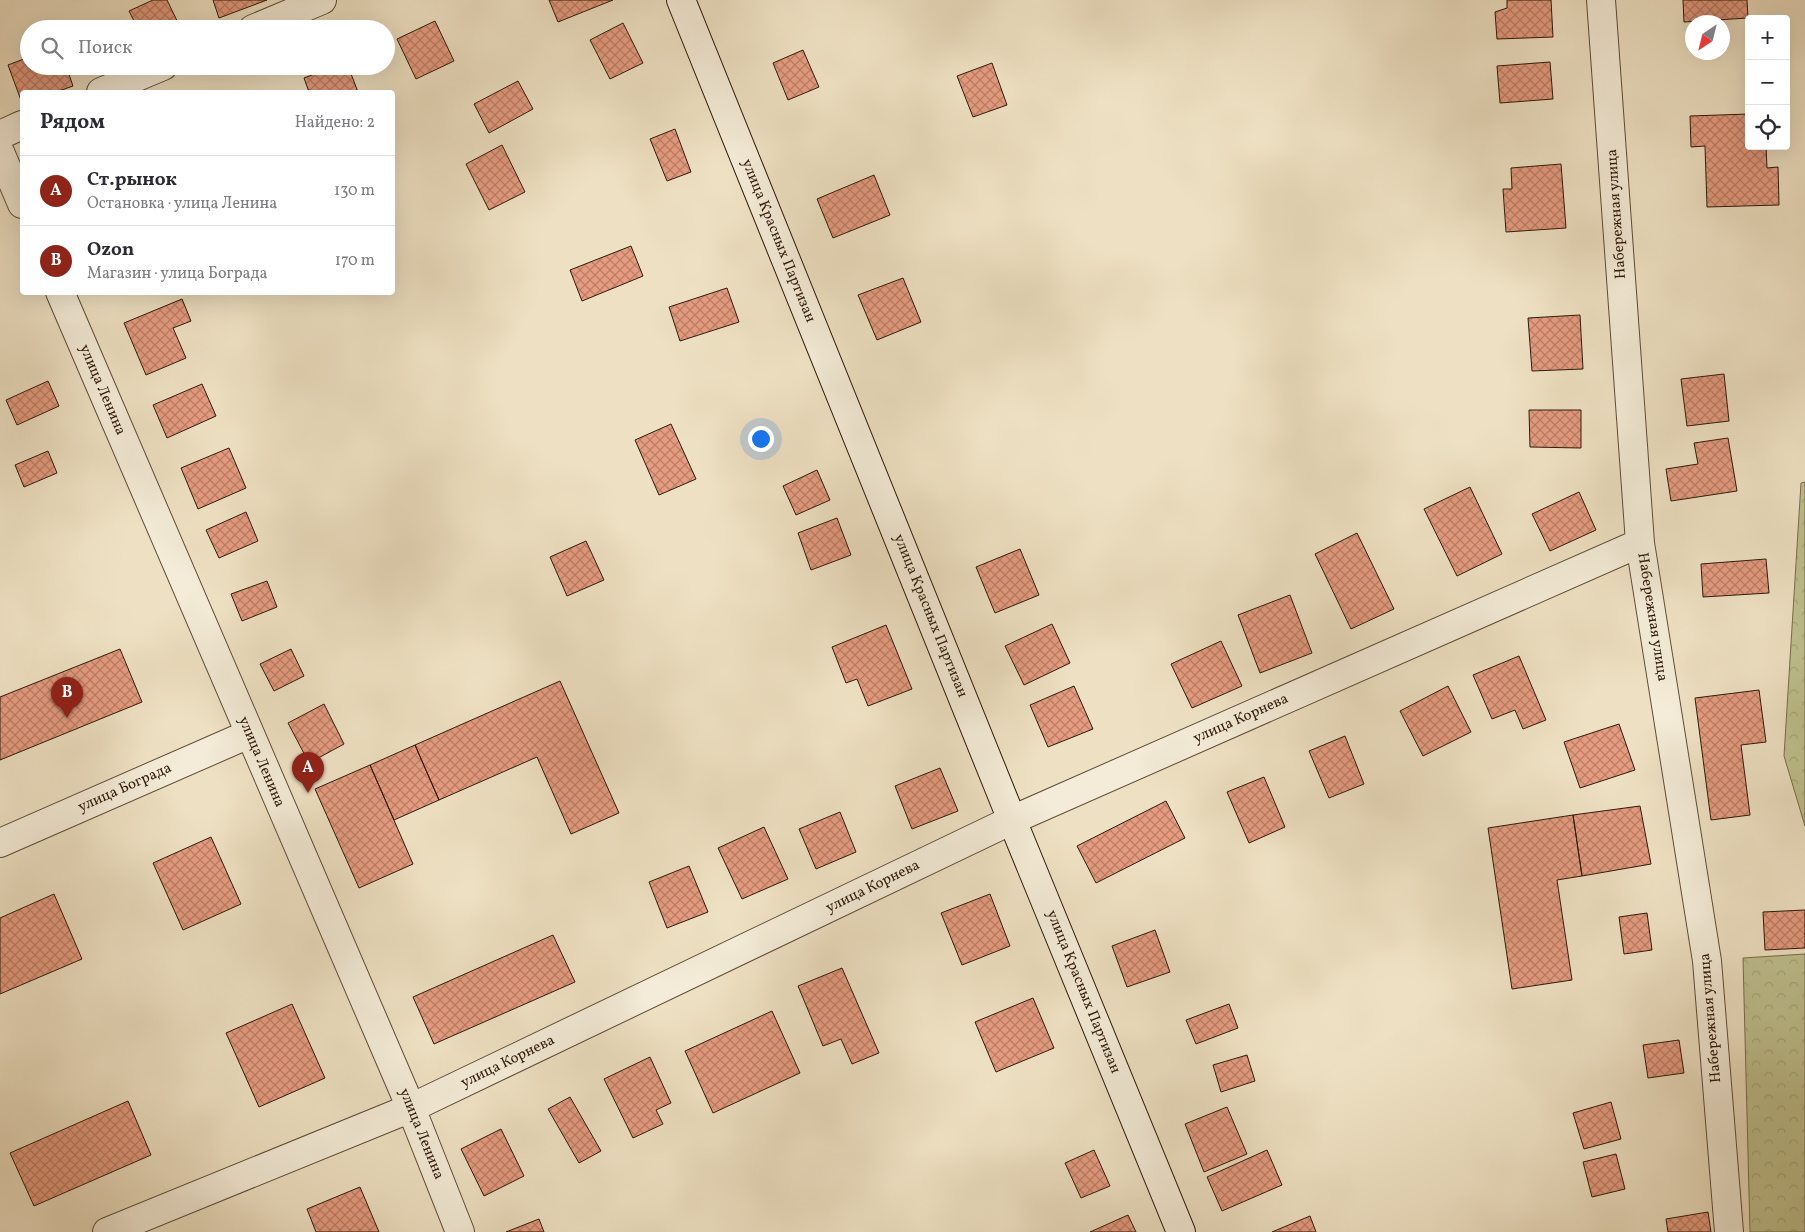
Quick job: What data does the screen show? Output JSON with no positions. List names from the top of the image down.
{
  "streets": {
    "street": [
      "Набережная улица",
      "улица Красных Партизан",
      "улица Ленина",
      "улица Корнева",
      "улица Бограда"
    ]
  },
  "crossings": [
    ["Набережная улица", "улица Корнева"],
    ["улица Красных Партизан", "улица Корнева"],
    ["улица Ленина", "улица Корнева"],
    ["улица Ленина", "улица Бограда"]
  ],
  "north": "bottom left",
  "page": {
    "map_buttons": ["+", "−"],
    "search": "Поиск",
    "heading": ["Рядом", "Найдено: 2"],
    "list": [
      {
        "mark": "A",
        "name": "Ст.рынок",
        "note": "Остановка · улица Ленина",
        "value": "130 m"
      },
      {
        "mark": "B",
        "name": "Ozon",
        "note": "Магазин · улица Бограда",
        "value": "170 m"
      }
    ],
    "pins": ["B", "A"]
  }
}
